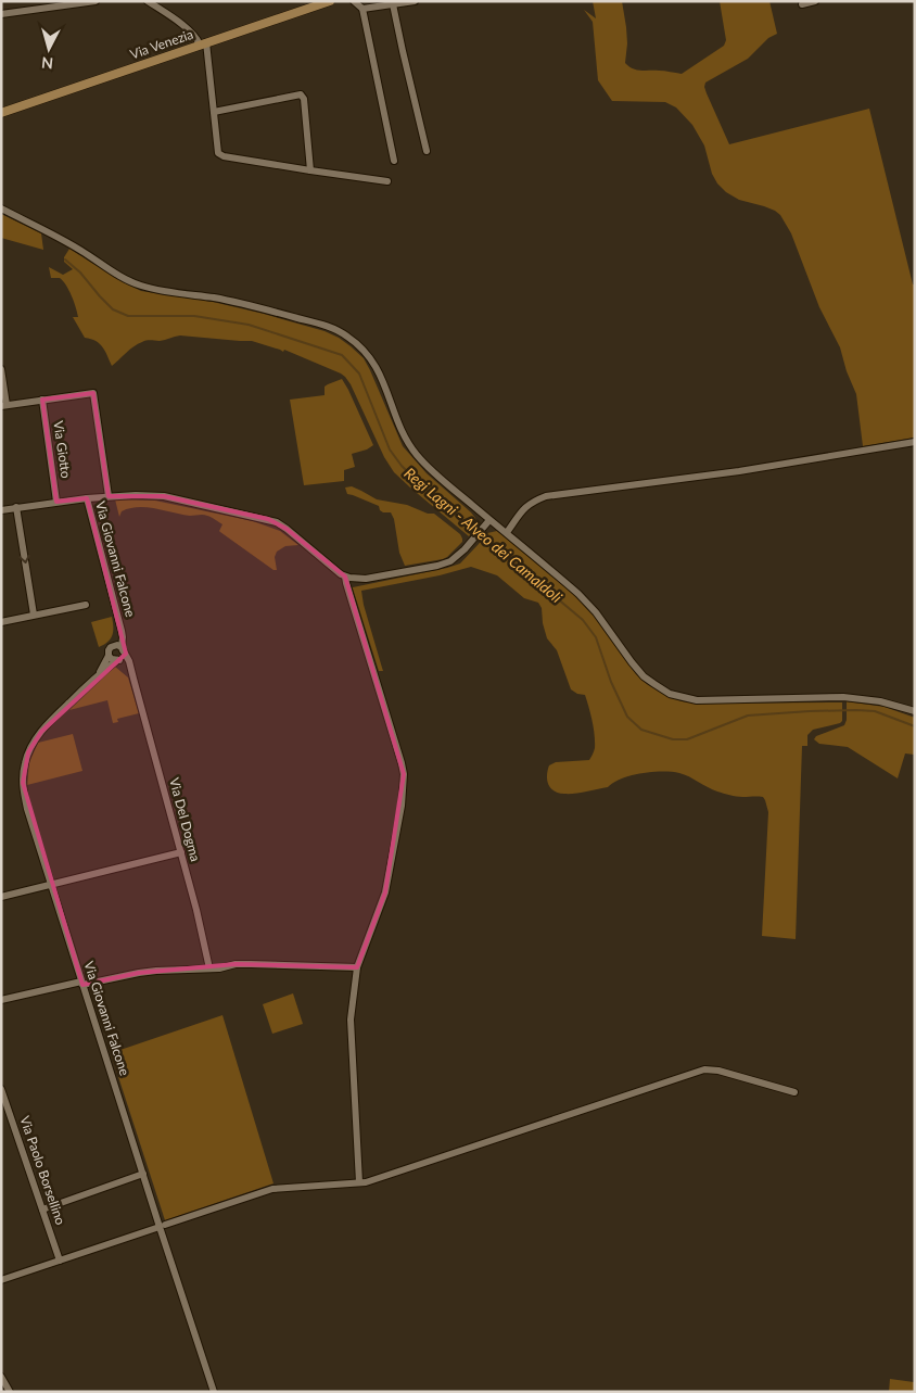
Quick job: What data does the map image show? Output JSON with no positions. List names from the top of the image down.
{
  "streets": {
    "main road": ["Via Venezia"],
    "street": [
      "Via Giotto",
      "Via Giovanni Falcone",
      "Via Del Dogma",
      "Via Paolo Borsellino"
    ]
  },
  "crossings": [
    ["Via Giovanni Falcone", "Via Del Dogma"]
  ],
  "water": ["Regi Lagni - Alveo dei Camaldoli"],
  "north": "bottom"
}
